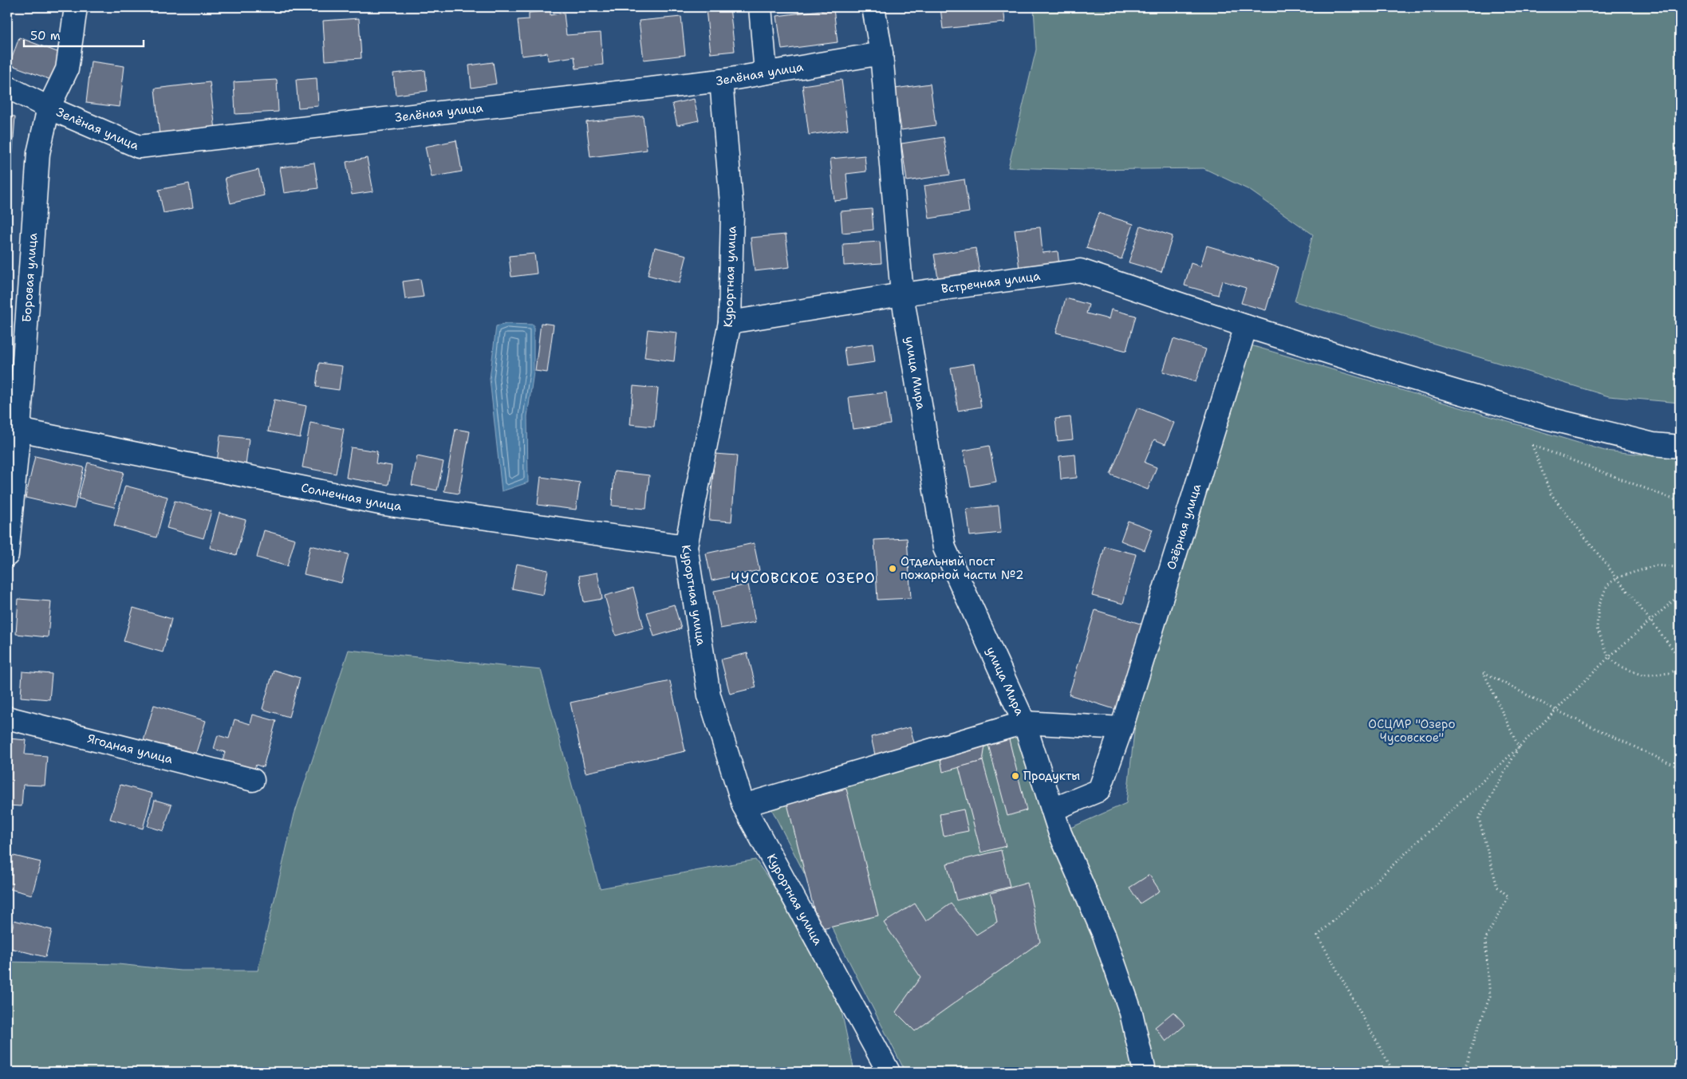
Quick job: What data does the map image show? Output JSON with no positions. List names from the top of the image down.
{
  "streets": {
    "street": [
      "Зелёная улица",
      "Курортная улица",
      "Боровая улица",
      "Встречная улица",
      "улица Мира",
      "Солнечная улица",
      "Озёрная улица",
      "Ягодная улица"
    ]
  },
  "crossings": [
    ["Зелёная улица", "Курортная улица"],
    ["Зелёная улица", "Боровая улица"],
    ["Зелёная улица", "улица Мира"],
    ["Курортная улица", "Встречная улица"],
    ["Курортная улица", "Солнечная улица"],
    ["Боровая улица", "Солнечная улица"],
    ["Встречная улица", "улица Мира"],
    ["Встречная улица", "Озёрная улица"],
    ["улица Мира", "Озёрная улица"]
  ],
  "districts": ["ЧУСОВСКОЕ ОЗЕРО"],
  "parks": ["ОСЦМР \"Озеро Чусовское\""],
  "places": ["Отдельный пост пожарной части №2", "Продукты"],
  "scale_bar": "50 m"
}
